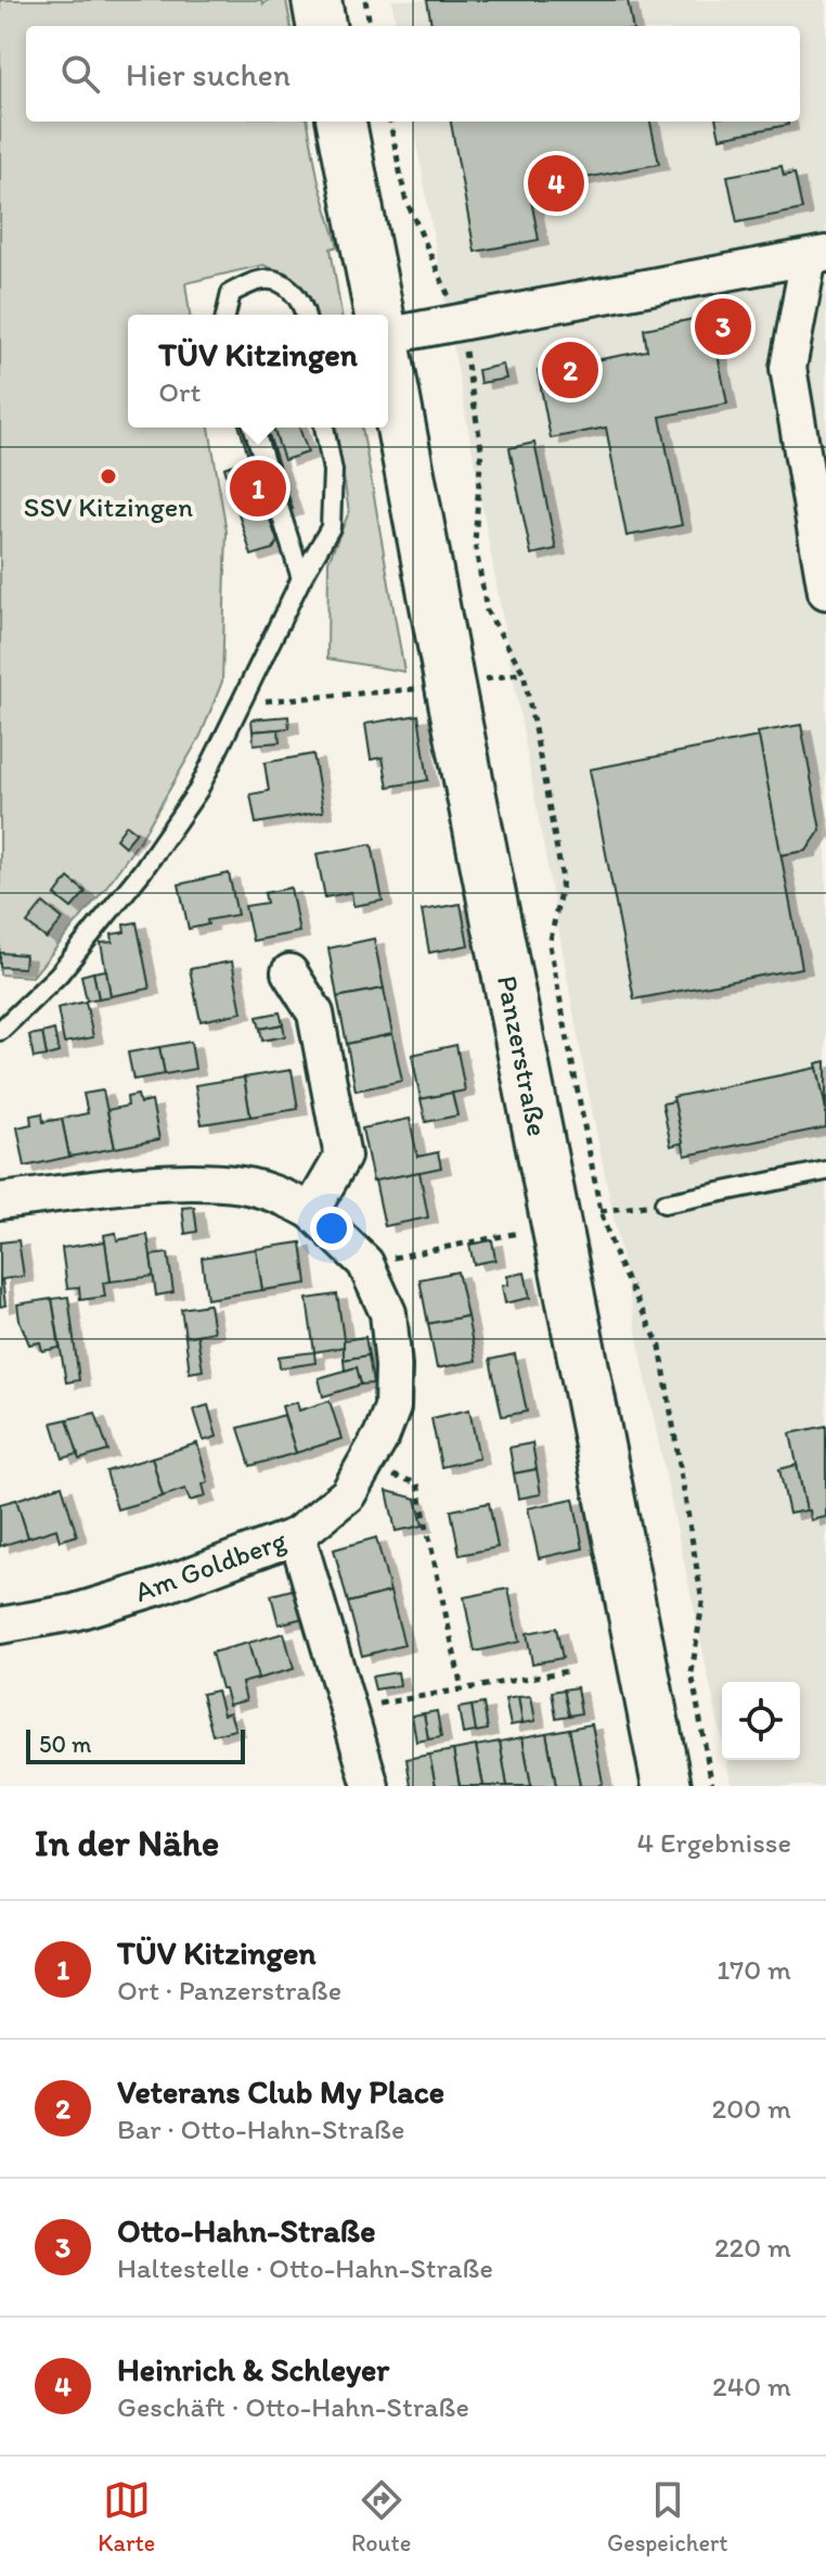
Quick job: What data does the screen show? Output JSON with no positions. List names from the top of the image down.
{
  "streets": {
    "main road": ["Panzerstraße"],
    "street": ["Am Goldberg"]
  },
  "places": ["SSV Kitzingen"],
  "scale_bar": "50 m",
  "page": {
    "search": "Hier suchen",
    "pins": [
      "4",
      "3",
      "2",
      "1"
    ],
    "popup": ["TÜV Kitzingen", "Ort"],
    "scale": "50 m",
    "heading": ["In der Nähe", "4 Ergebnisse"],
    "list": [
      {
        "mark": "1",
        "name": "TÜV Kitzingen",
        "note": "Ort · Panzerstraße",
        "value": "170 m"
      },
      {
        "mark": "2",
        "name": "Veterans Club My Place",
        "note": "Bar · Otto-Hahn-Straße",
        "value": "200 m"
      },
      {
        "mark": "3",
        "name": "Otto-Hahn-Straße",
        "note": "Haltestelle · Otto-Hahn-Straße",
        "value": "220 m"
      },
      {
        "mark": "4",
        "name": "Heinrich & Schleyer",
        "note": "Geschäft · Otto-Hahn-Straße",
        "value": "240 m"
      }
    ],
    "nav": ["Karte", "Route", "Gespeichert"]
  }
}
